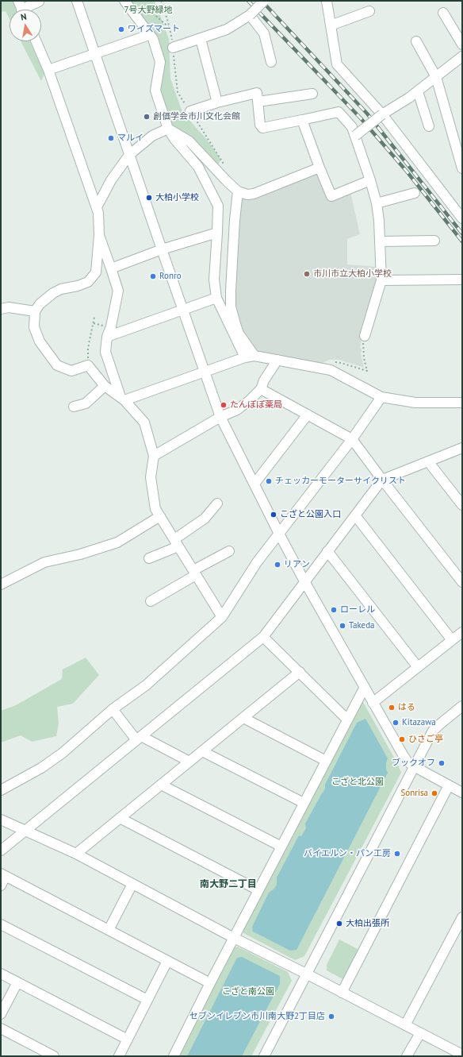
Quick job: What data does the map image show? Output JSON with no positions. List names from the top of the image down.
{
  "districts": ["南大野二丁目"],
  "parks": ["7号大野緑地", "こざと北公園", "こざと南公園"],
  "places": [
    "ワイズマート",
    "創価学会市川文化会館",
    "マルイ",
    "大柏小学校",
    "市川市立大柏小学校",
    "Ronro",
    "たんぽぽ薬局",
    "チェッカーモーターサイクリスト",
    "こざと公園入口",
    "リアン",
    "ローレル",
    "Takeda",
    "はる",
    "Kitazawa",
    "ひさご亭",
    "ブックオフ",
    "Sonrisa",
    "バイエルン・パン工房",
    "大柏出張所",
    "セブンイレブン市川南大野2丁目店"
  ],
  "north": "top"
}
